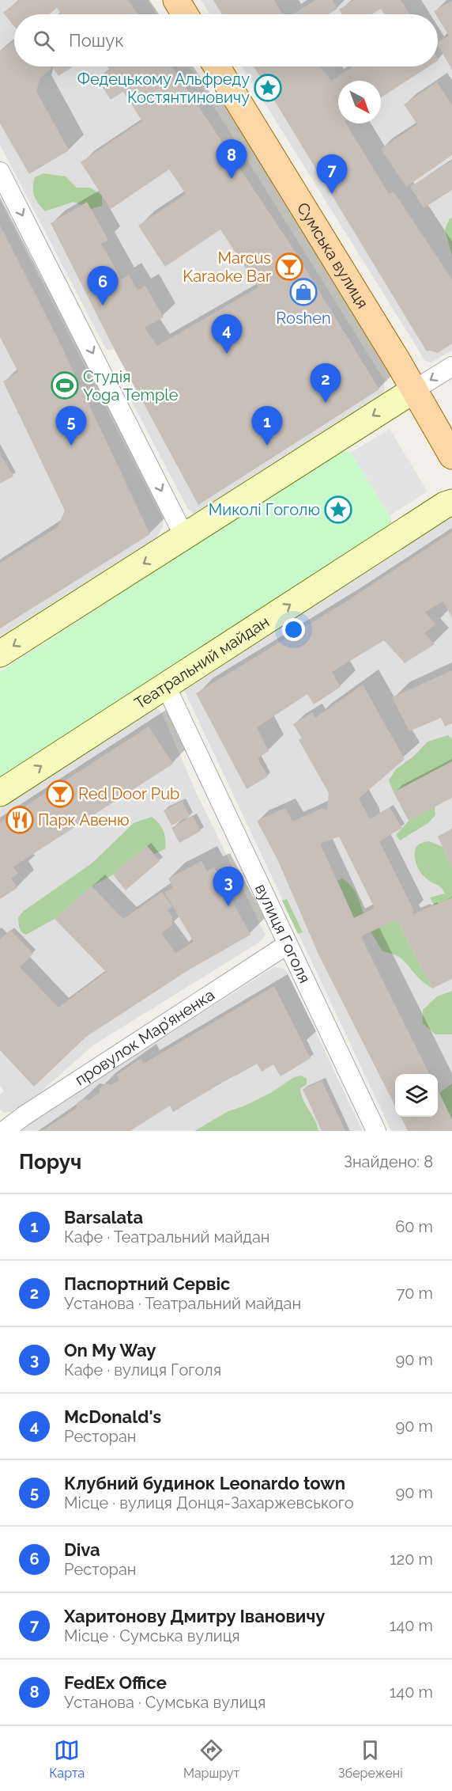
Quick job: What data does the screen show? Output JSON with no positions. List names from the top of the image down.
{
  "streets": {
    "main road": ["Сумська вулиця"],
    "street": ["Театральний майдан", "вулиця Гоголя", "провулок Мар’яненка"]
  },
  "crossings": [
    ["Театральний майдан", "вулиця Гоголя"],
    ["вулиця Гоголя", "провулок Мар’яненка"]
  ],
  "places": {
    "place": ["Федецькому Альфреду Костянтиновичу", "Миколі Гоголю"],
    "bar": ["Marcus Karaoke Bar", "Red Door Pub"],
    "shop": ["Roshen"],
    "sports": ["Студiя Yoga Temple"],
    "restaurant": ["Парк Авеню"]
  },
  "north": "bottom right",
  "page": {
    "search": "Пошук",
    "pins": [
      "8",
      "7",
      "6",
      "4",
      "2",
      "1",
      "5",
      "3"
    ],
    "heading": ["Поруч", "Знайдено: 8"],
    "list": [
      {
        "mark": "1",
        "name": "Barsalata",
        "note": "Кафе · Театральний майдан",
        "value": "60 m"
      },
      {
        "mark": "2",
        "name": "Паспортний Сервіс",
        "note": "Установа · Театральний майдан",
        "value": "70 m"
      },
      {
        "mark": "3",
        "name": "On My Way",
        "note": "Кафе · вулиця Гоголя",
        "value": "90 m"
      },
      {
        "mark": "4",
        "name": "McDonald's",
        "note": "Ресторан",
        "value": "90 m"
      },
      {
        "mark": "5",
        "name": "Клубний будинок Leonardo town",
        "note": "Місце · вулиця Донця-Захаржевського",
        "value": "90 m"
      },
      {
        "mark": "6",
        "name": "Diva",
        "note": "Ресторан",
        "value": "120 m"
      },
      {
        "mark": "7",
        "name": "Харитонову Дмитру Івановичу",
        "note": "Місце · Сумська вулиця",
        "value": "140 m"
      },
      {
        "mark": "8",
        "name": "FedEx Office",
        "note": "Установа · Сумська вулиця",
        "value": "140 m"
      }
    ],
    "nav": ["Карта", "Маршрут", "Збережені"]
  }
}
